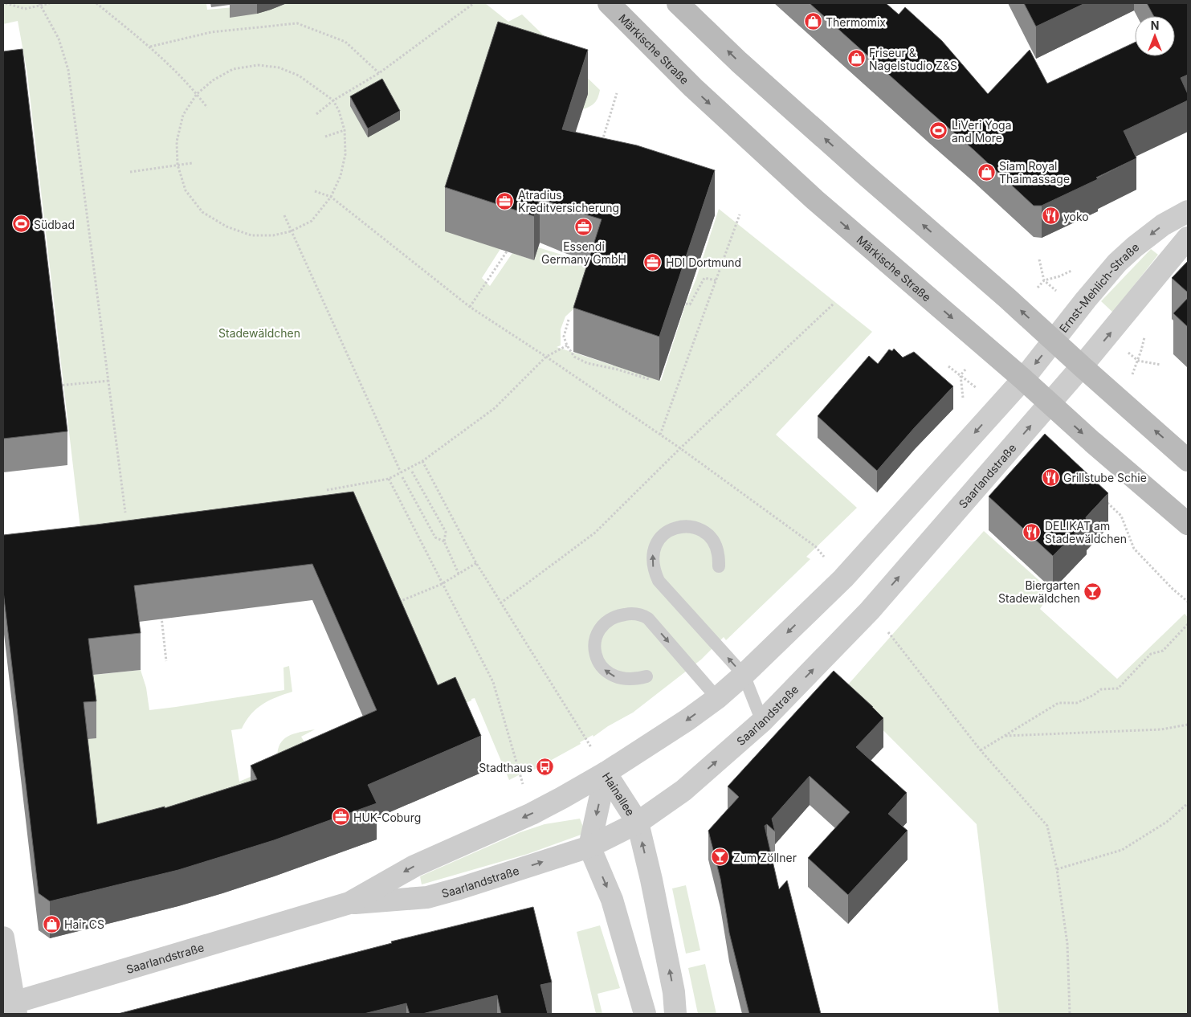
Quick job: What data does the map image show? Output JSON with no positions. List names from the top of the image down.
{
  "streets": {
    "main road": ["Märkische Straße"],
    "street": ["Ernst-Mehlich-Straße", "Saarlandstraße", "Hainallee"]
  },
  "crossings": [
    ["Märkische Straße", "Ernst-Mehlich-Straße"],
    ["Märkische Straße", "Saarlandstraße"],
    ["Ernst-Mehlich-Straße", "Saarlandstraße"],
    ["Saarlandstraße", "Hainallee"]
  ],
  "parks": ["Stadewäldchen"],
  "places": {
    "shop": [
      "Thermomix",
      "Friseur & Nagelstudio Z&S",
      "Siam Royal Thaimassage",
      "Hair CS"
    ],
    "sports": ["LiVeri Yoga and More", "Südbad"],
    "office": [
      "Atradius Kreditversicherung",
      "Essendi Germany GmbH",
      "HDI Dortmund",
      "HUK-Coburg"
    ],
    "restaurant": ["yoko", "Grillstube Schie", "DELIKAT am Stadewäldchen"],
    "bar": ["Biergarten Stadewäldchen", "Zum Zöllner"],
    "bus stop": ["Stadthaus"]
  },
  "north": "top"
}
